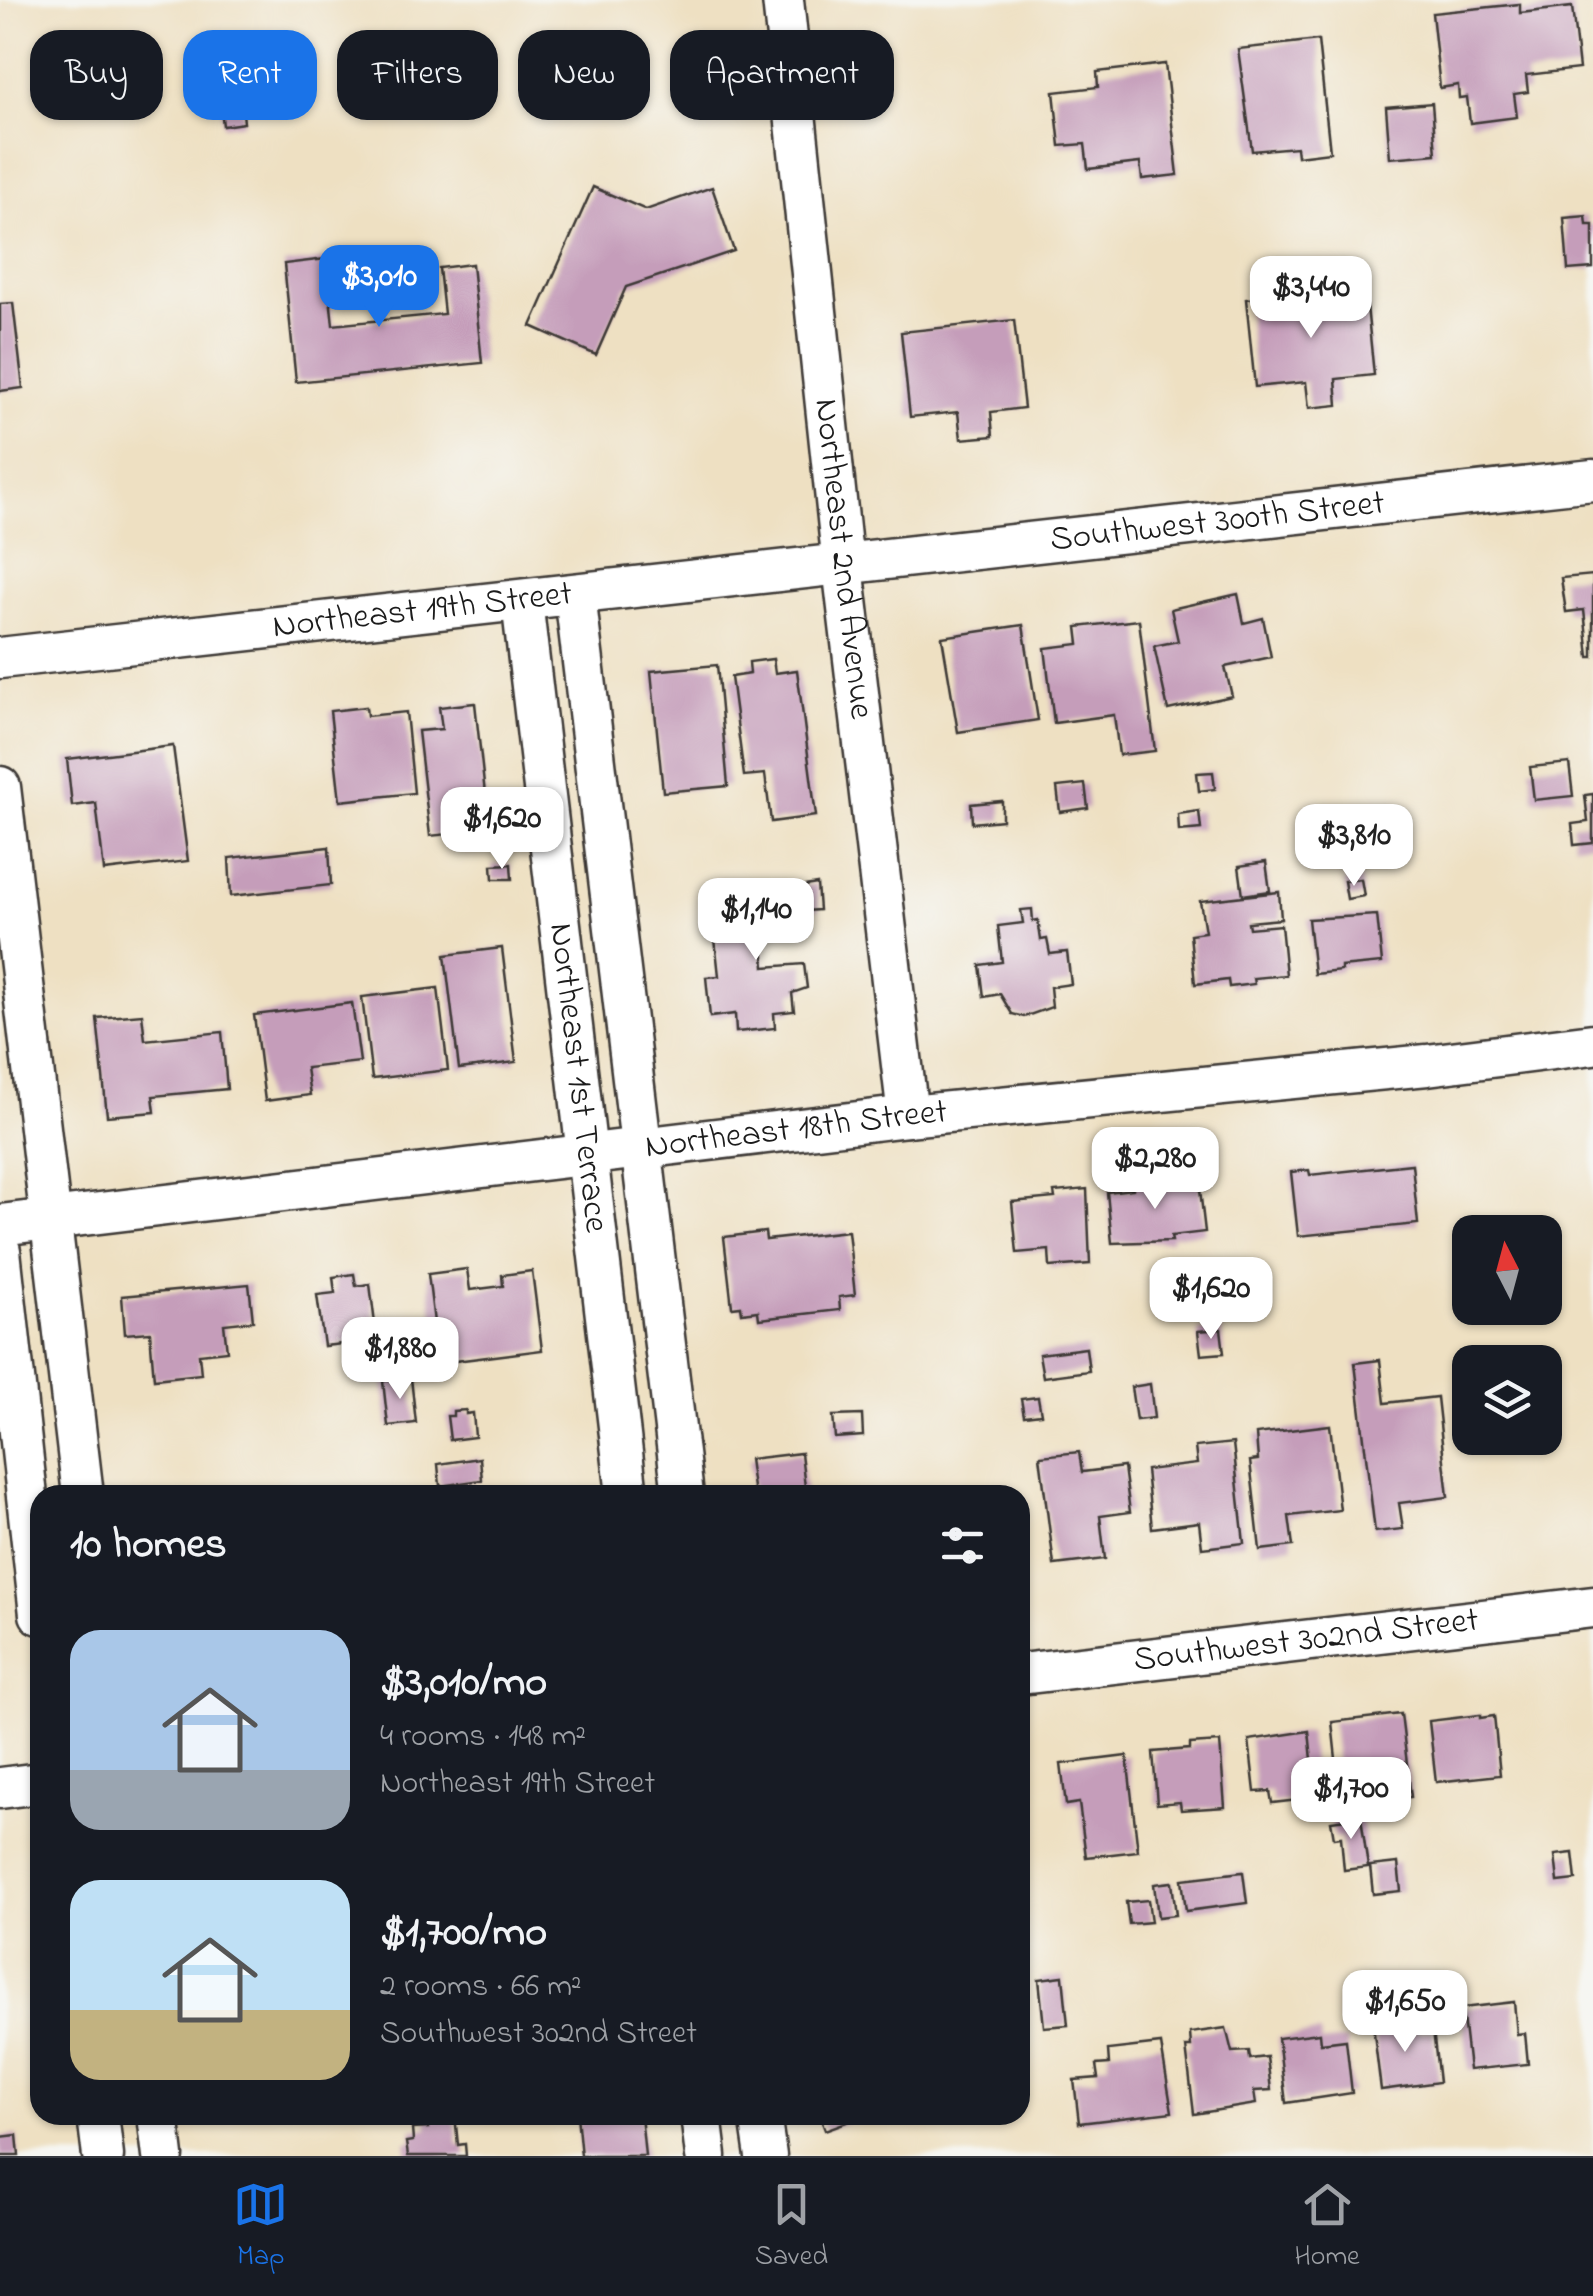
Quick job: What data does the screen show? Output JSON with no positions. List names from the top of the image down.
{
  "streets": {
    "street": [
      "Southwest 300th Street",
      "Northeast 2nd Avenue",
      "Northeast 19th Street",
      "Northeast 1st Terrace",
      "Northeast 18th Street",
      "Southwest 302nd Street"
    ]
  },
  "crossings": [
    ["Southwest 300th Street", "Northeast 2nd Avenue"],
    ["Southwest 300th Street", "Northeast 19th Street"],
    ["Northeast 2nd Avenue", "Northeast 19th Street"],
    ["Northeast 2nd Avenue", "Northeast 18th Street"],
    ["Northeast 19th Street", "Northeast 1st Terrace"],
    ["Northeast 1st Terrace", "Northeast 18th Street"]
  ],
  "north": "top",
  "page": {
    "chip": [
      "Buy",
      "Rent",
      "Filters",
      "New",
      "Apartment"
    ],
    "price": [
      "$3,010",
      "$3,440",
      "$1,620",
      "$3,810",
      "$1,140",
      "$2,280",
      "$1,620",
      "$1,880",
      "$1,700",
      "$1,650"
    ],
    "heading": "10 homes",
    "list": [
      {
        "name": "$3,010/mo",
        "note": "4 rooms · 148 m² · Northeast 19th Street"
      },
      {
        "name": "$1,700/mo",
        "note": "2 rooms · 66 m² · Southwest 302nd Street"
      }
    ],
    "tabs": ["Map", "Saved", "Home"]
  }
}
